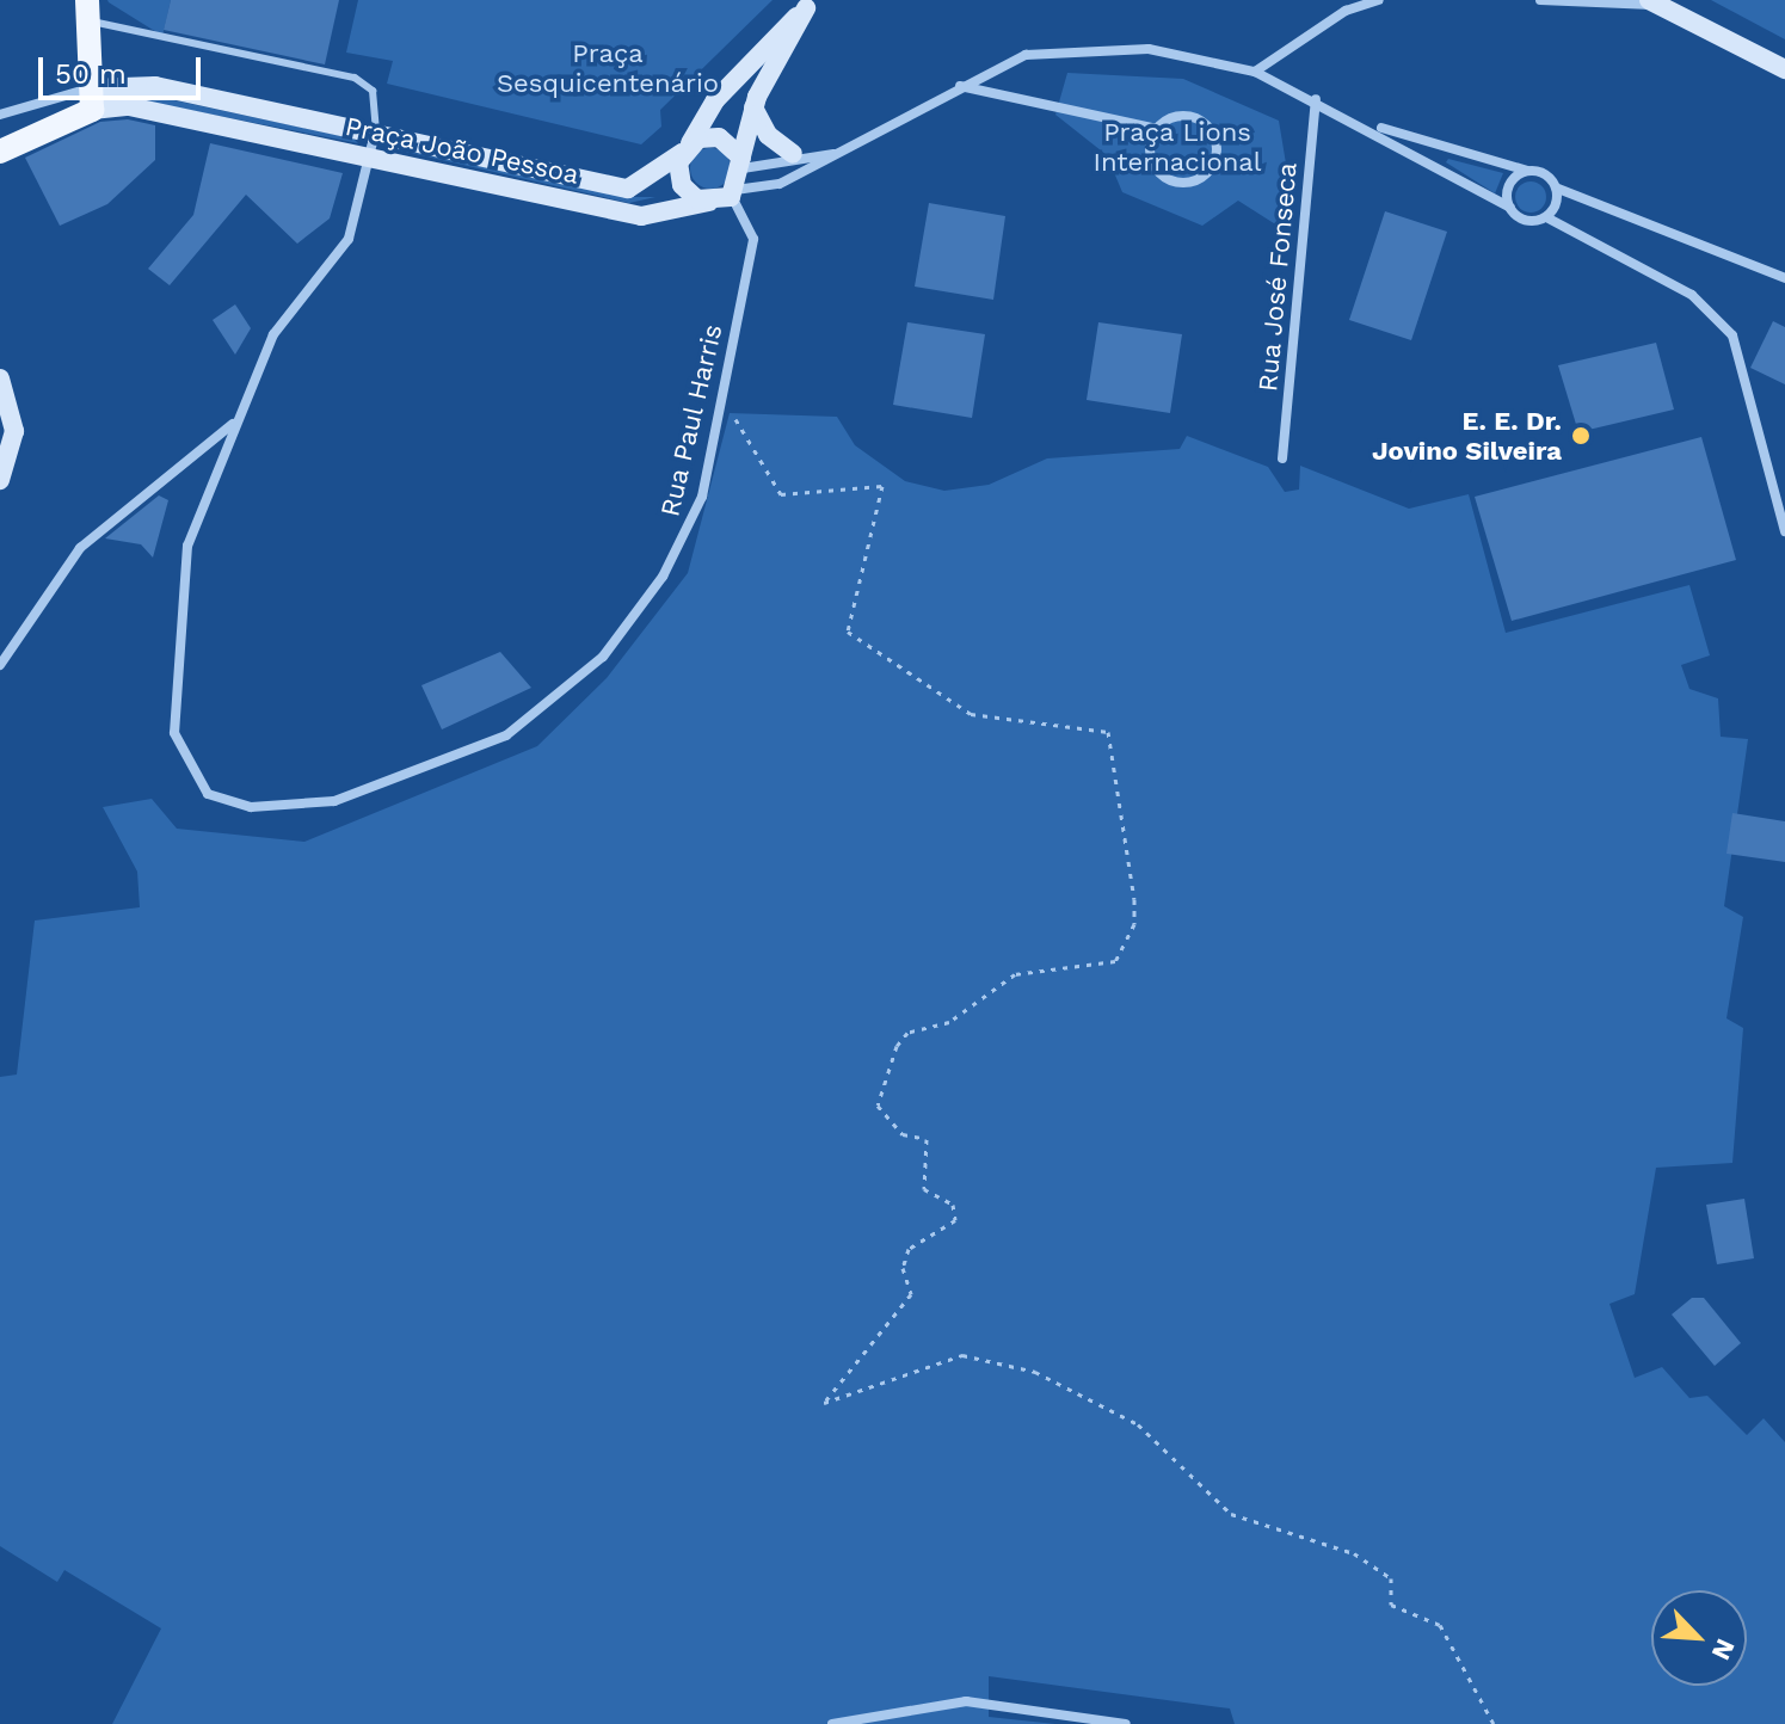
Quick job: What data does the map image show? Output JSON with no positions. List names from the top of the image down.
{
  "streets": {
    "street": ["Praça João Pessoa", "Rua José Fonseca", "Rua Paul Harris"]
  },
  "crossings": [
    ["Praça João Pessoa", "Rua Paul Harris"]
  ],
  "parks": ["Praça Sesquicentenário", "Praça Lions Internacional"],
  "places": ["E. E. Dr. Jovino Silveira"],
  "scale_bar": "50 m",
  "north": "bottom right"
}
